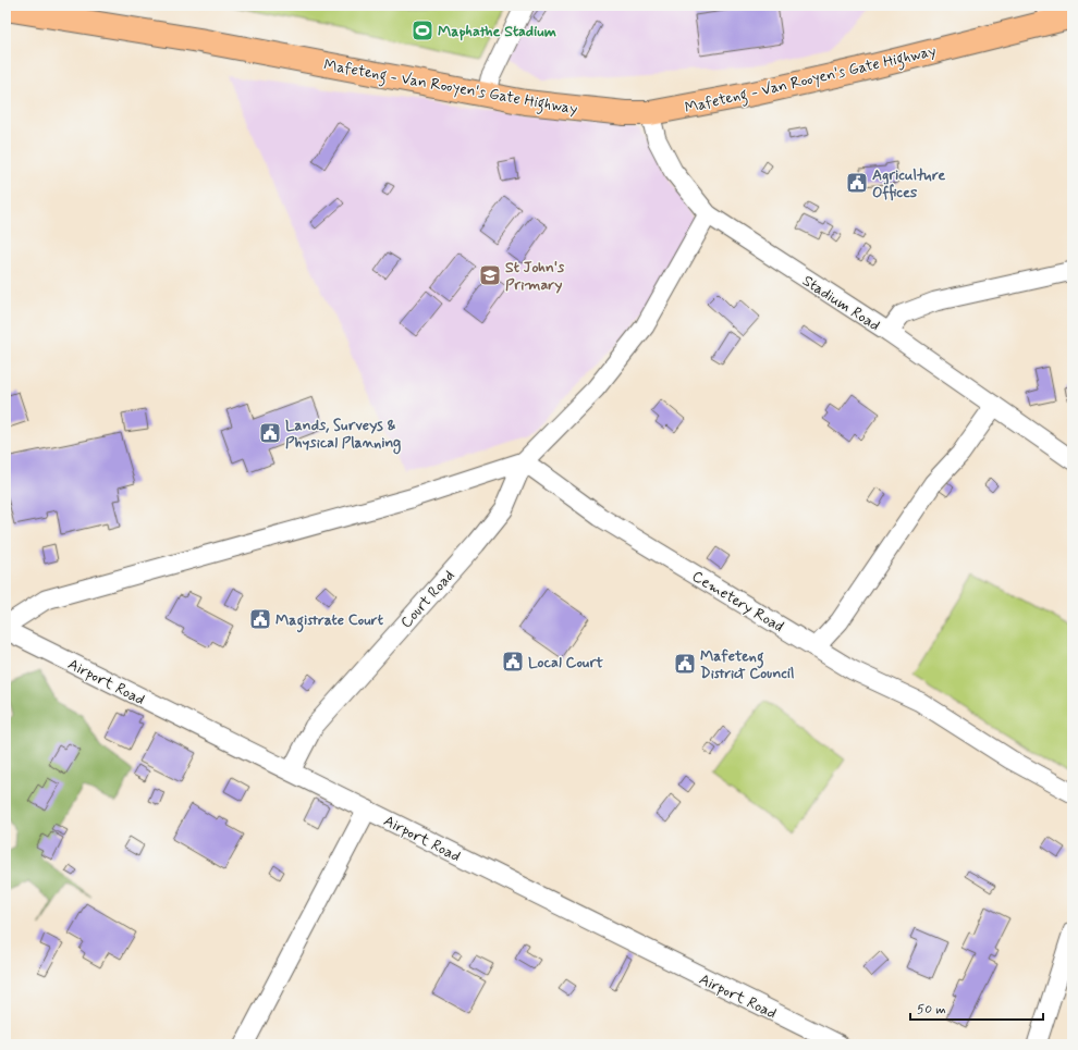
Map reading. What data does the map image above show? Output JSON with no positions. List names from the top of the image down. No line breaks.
{"streets":{"main road":["Mafeteng - Van Rooyen's Gate Highway"],"street":["Stadium Road","Court Road","Cemetery Road","Airport Road"]},"crossings":[["Mafeteng - Van Rooyen's Gate Highway","Stadium Road"],["Court Road","Cemetery Road"],["Court Road","Airport Road"]],"places":{"sports":["Maphathe Stadium"],"public building":["Agriculture Offices","Lands, Surveys & Physical Planning","Magistrate Court","Local Court","Mafeteng District Council"],"school or university":["St John's Primary"]},"scale_bar":"50 m"}
